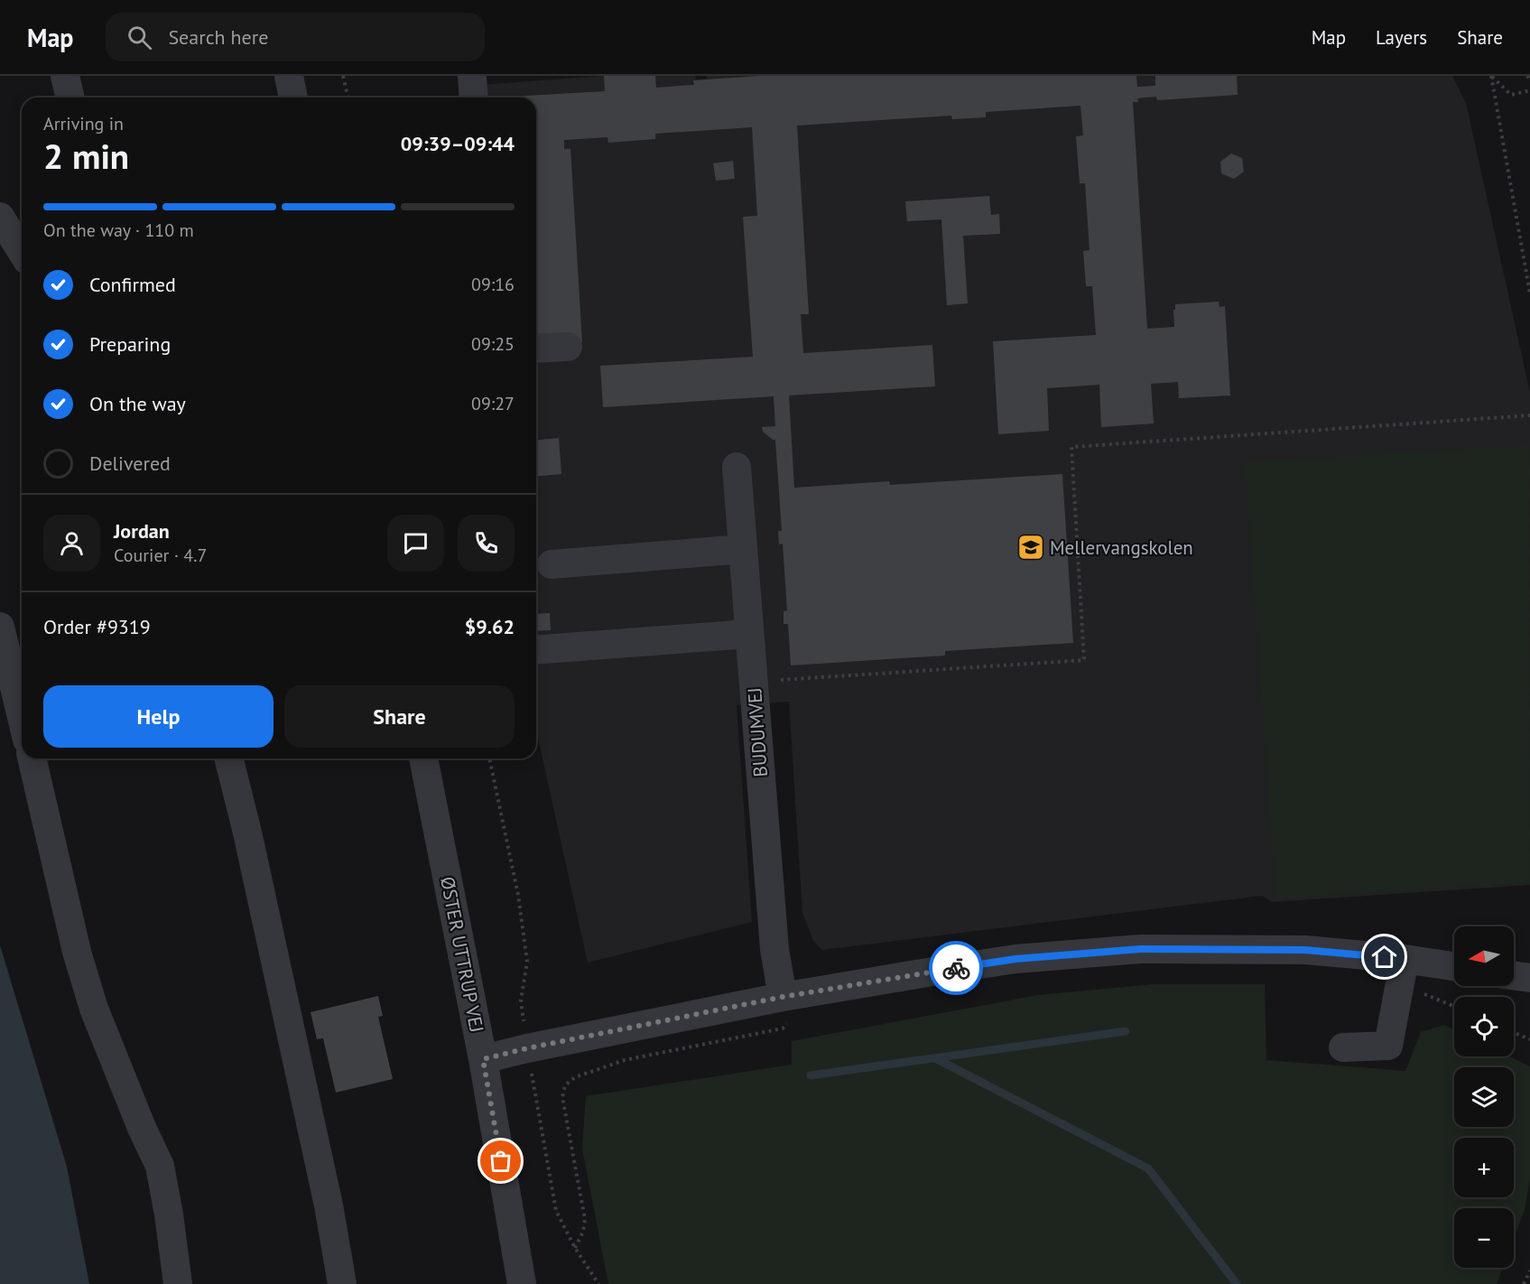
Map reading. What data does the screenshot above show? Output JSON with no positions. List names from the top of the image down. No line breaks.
{"streets":{"street":["BUDUMVEJ","ØSTER UTTRUP VEJ"]},"places":{"school or university":["Mellervangskolen"]},"north":"left","page":{"header":"Map","search":"Search here","nav":["Map","Layers","Share"],"heading":["2 min","Arriving in","09:39–09:44"],"panel":["Jordan","Courier · 4.7","Order #9319","$9.62"],"bar":"On the way · 110 m","list":[["Confirmed","09:16"],["Preparing","09:25"],["On the way","09:27"],"Delivered"],"buttons":["Help","Share"],"map_buttons":["+","−"]}}
